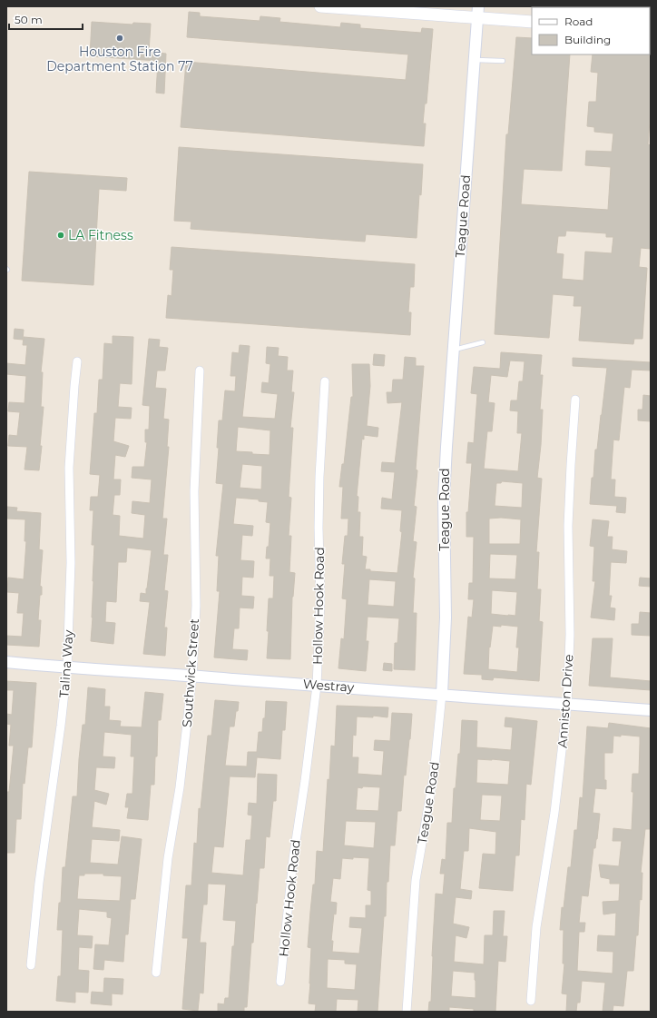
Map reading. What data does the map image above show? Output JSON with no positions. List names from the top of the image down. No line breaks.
{"streets":{"street":["Teague Road","Hollow Hook Road","Talina Way","Southwick Street","Westray","Anniston Drive"]},"crossings":[["Teague Road","Westray"],["Hollow Hook Road","Westray"],["Talina Way","Westray"],["Southwick Street","Westray"],["Westray","Anniston Drive"]],"places":["Houston Fire Department Station 77","LA Fitness"],"legend":["Road","Building"],"scale_bar":"50 m"}
